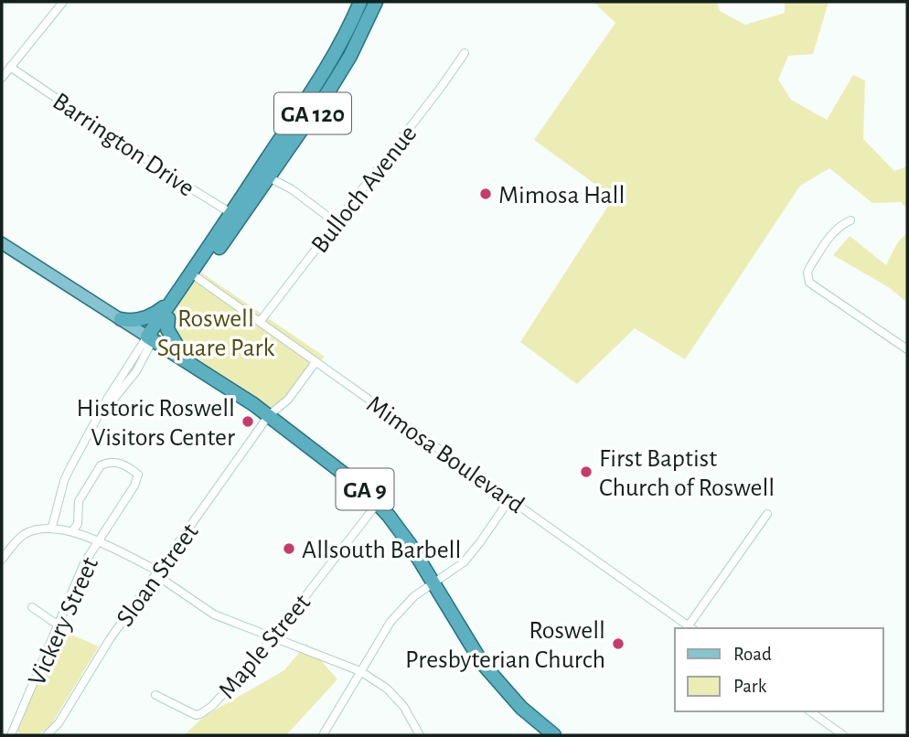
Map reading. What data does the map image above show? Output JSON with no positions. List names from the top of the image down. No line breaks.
{"streets":{"highway":["GA 120","GA 9"],"street":["Barrington Drive","Bulloch Avenue","Mimosa Boulevard","Sloan Street","Vickery Street","Maple Street"]},"crossings":[["GA 120","Barrington Drive"],["GA 120","Mimosa Boulevard"],["GA 120","GA 9"],["Bulloch Avenue","Mimosa Boulevard"],["Mimosa Boulevard","Sloan Street"],["GA 9","Sloan Street"],["GA 9","Maple Street"]],"parks":["Roswell Square Park"],"places":["Mimosa Hall","Historic Roswell Visitors Center","First Baptist Church of Roswell","Allsouth Barbell","Roswell Presbyterian Church"],"legend":["Road","Park"]}
